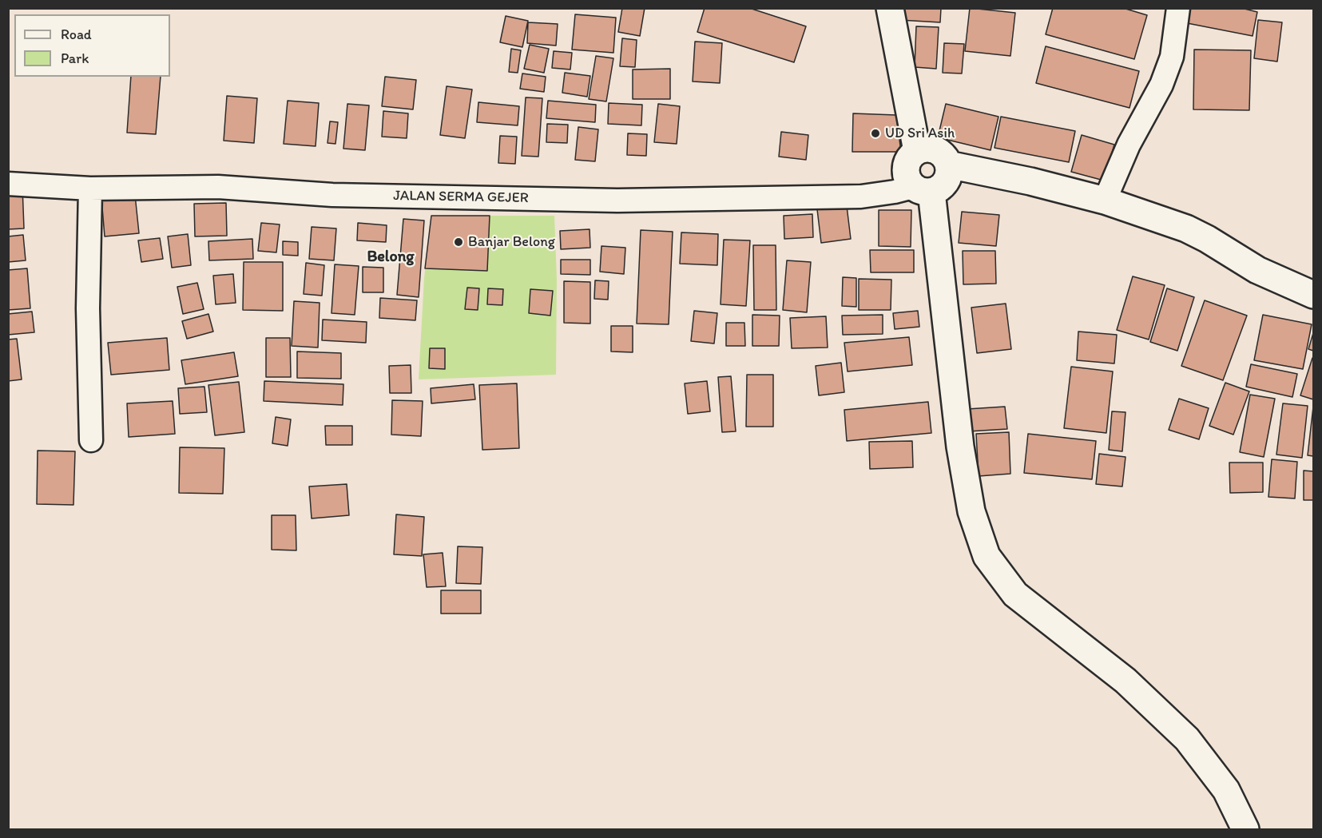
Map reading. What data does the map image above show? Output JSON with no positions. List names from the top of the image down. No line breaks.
{"streets":{"street":["JALAN SERMA GEJER"]},"districts":["Belong"],"places":["UD Sri Asih","Banjar Belong"],"legend":["Road","Park"]}
